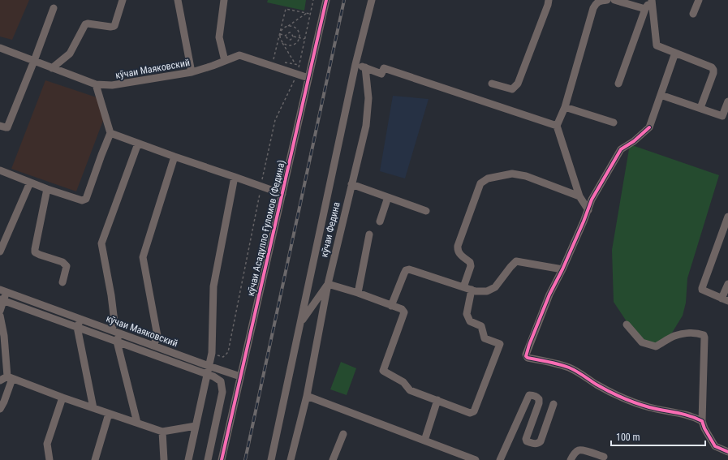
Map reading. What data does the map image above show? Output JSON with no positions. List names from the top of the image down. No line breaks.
{"streets":{"street":["кӯчаи Маяковский","кӯчаи Асадулло Ғуломов (Федина)","кӯчаи Федина"]},"crossings":[["кӯчаи Маяковский","кӯчаи Асадулло Ғуломов (Федина)"]],"scale_bar":"100 m"}
